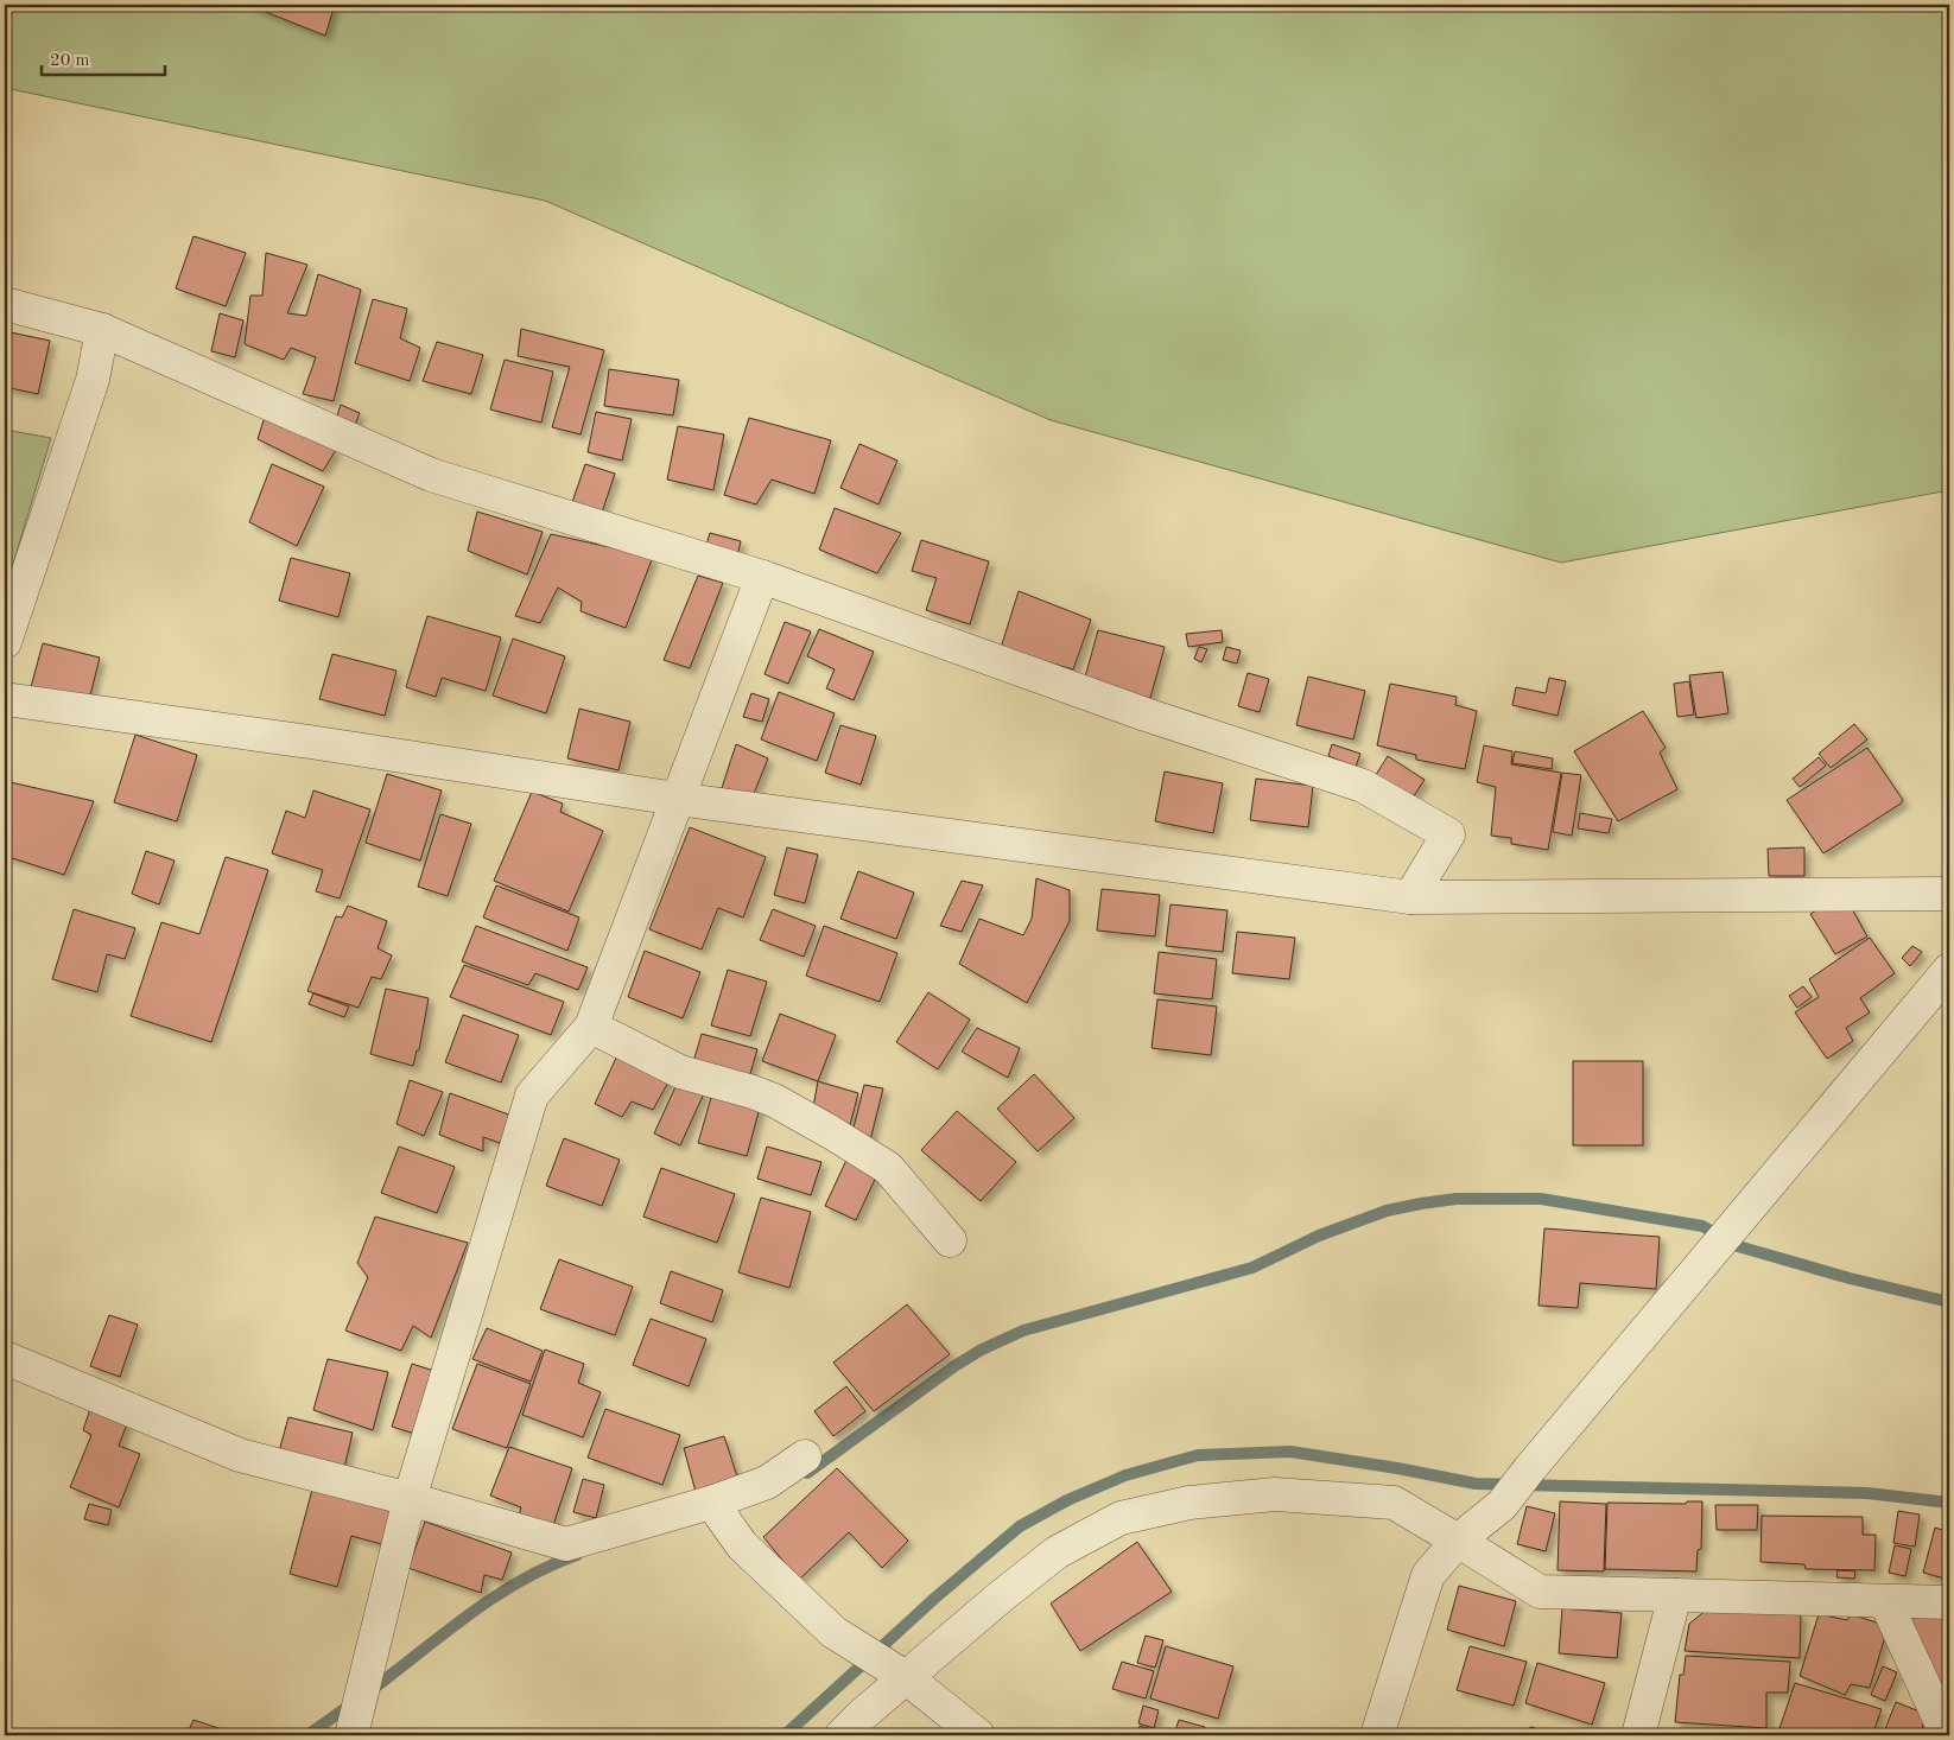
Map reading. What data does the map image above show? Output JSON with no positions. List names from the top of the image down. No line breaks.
{"scale_bar":"20 m"}
